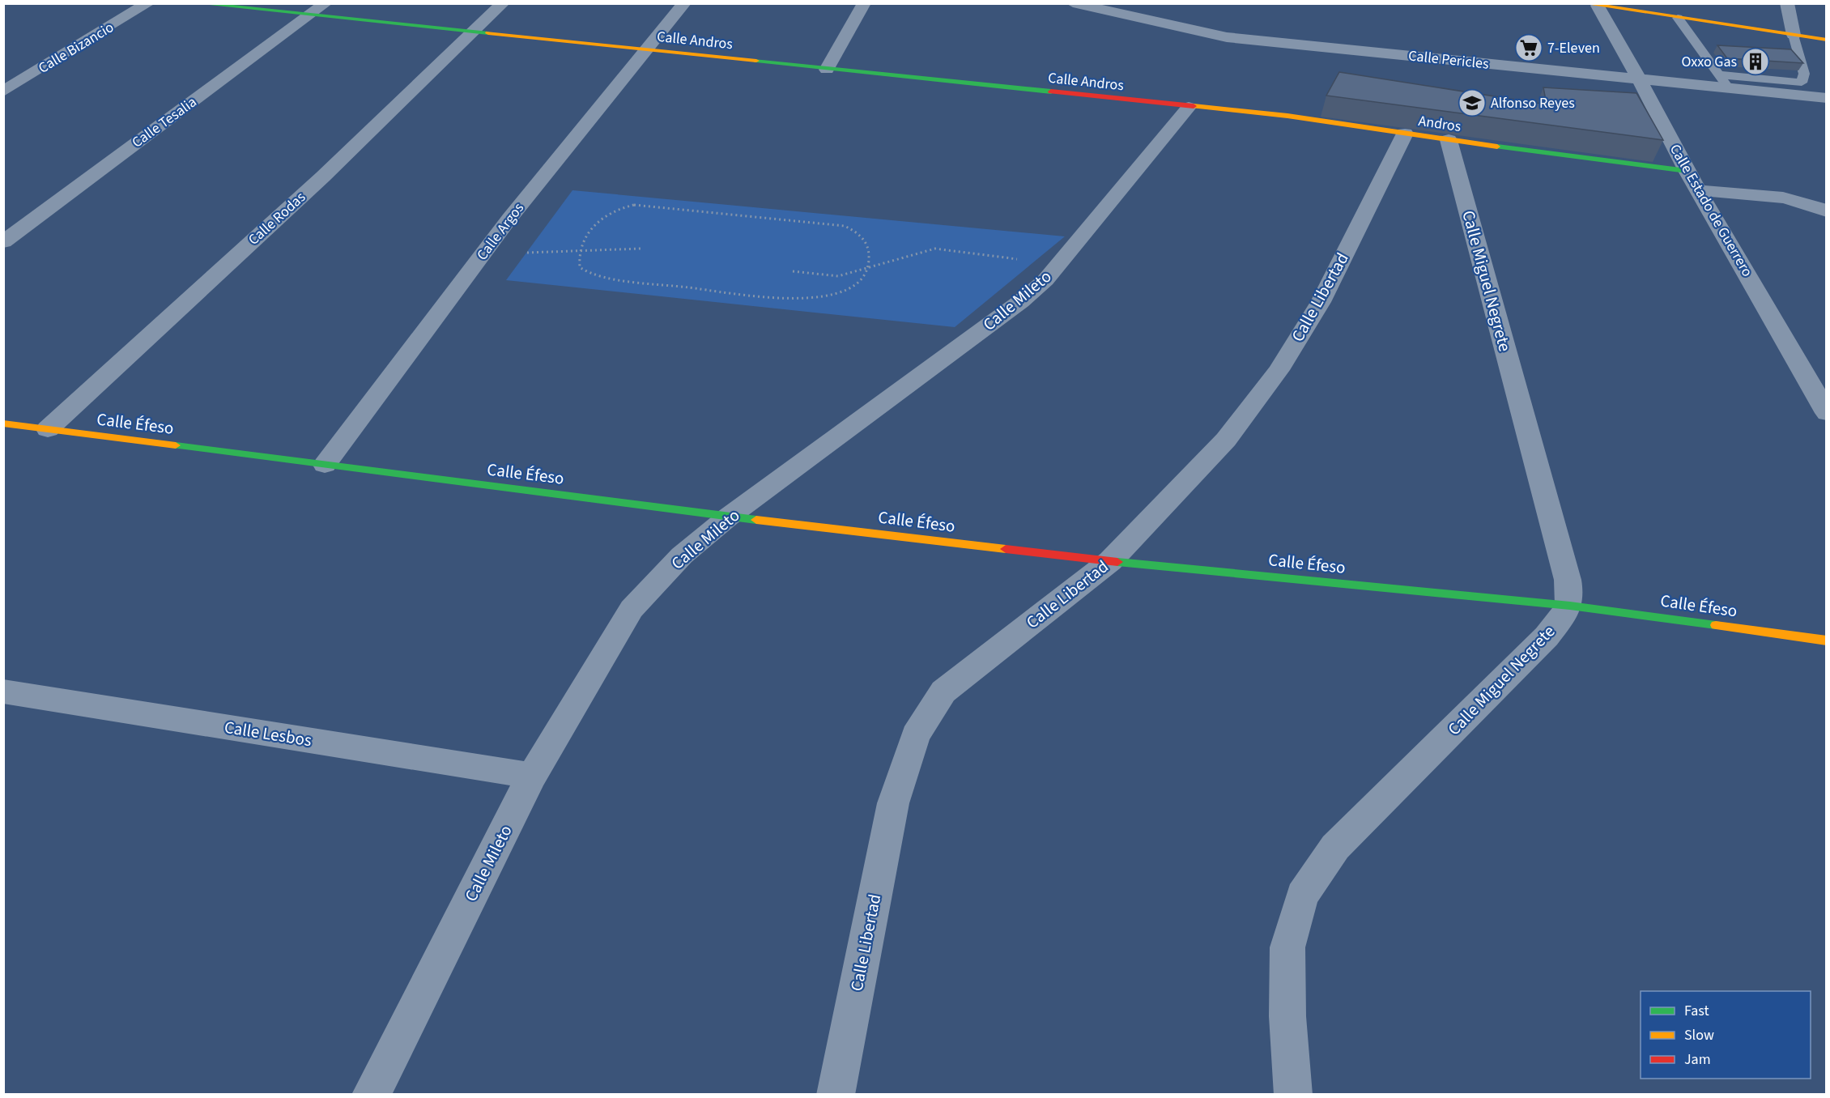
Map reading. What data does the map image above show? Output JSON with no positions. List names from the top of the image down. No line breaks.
{"streets":{"street":["Calle Andros","Calle Bizancio","Calle Pericles","Calle Tesalia","Andros","Calle Estado de Guerrero","Calle Rodas","Calle Argos","Calle Miguel Negrete","Calle Libertad","Calle Mileto","Calle Éfeso","Calle Lesbos"]},"crossings":[["Calle Andros","Calle Tesalia"],["Calle Andros","Andros"],["Calle Andros","Calle Rodas"],["Calle Andros","Calle Argos"],["Calle Andros","Calle Mileto"],["Calle Pericles","Calle Estado de Guerrero"],["Andros","Calle Estado de Guerrero"],["Andros","Calle Miguel Negrete"],["Andros","Calle Libertad"],["Andros","Calle Mileto"],["Calle Rodas","Calle Éfeso"],["Calle Argos","Calle Éfeso"],["Calle Miguel Negrete","Calle Éfeso"],["Calle Libertad","Calle Éfeso"],["Calle Mileto","Calle Éfeso"],["Calle Mileto","Calle Lesbos"]],"places":{"supermarket":["7-Eleven"],"building":["Oxxo Gas"],"school or university":["Alfonso Reyes"]},"legend":["Fast","Slow","Jam"]}
